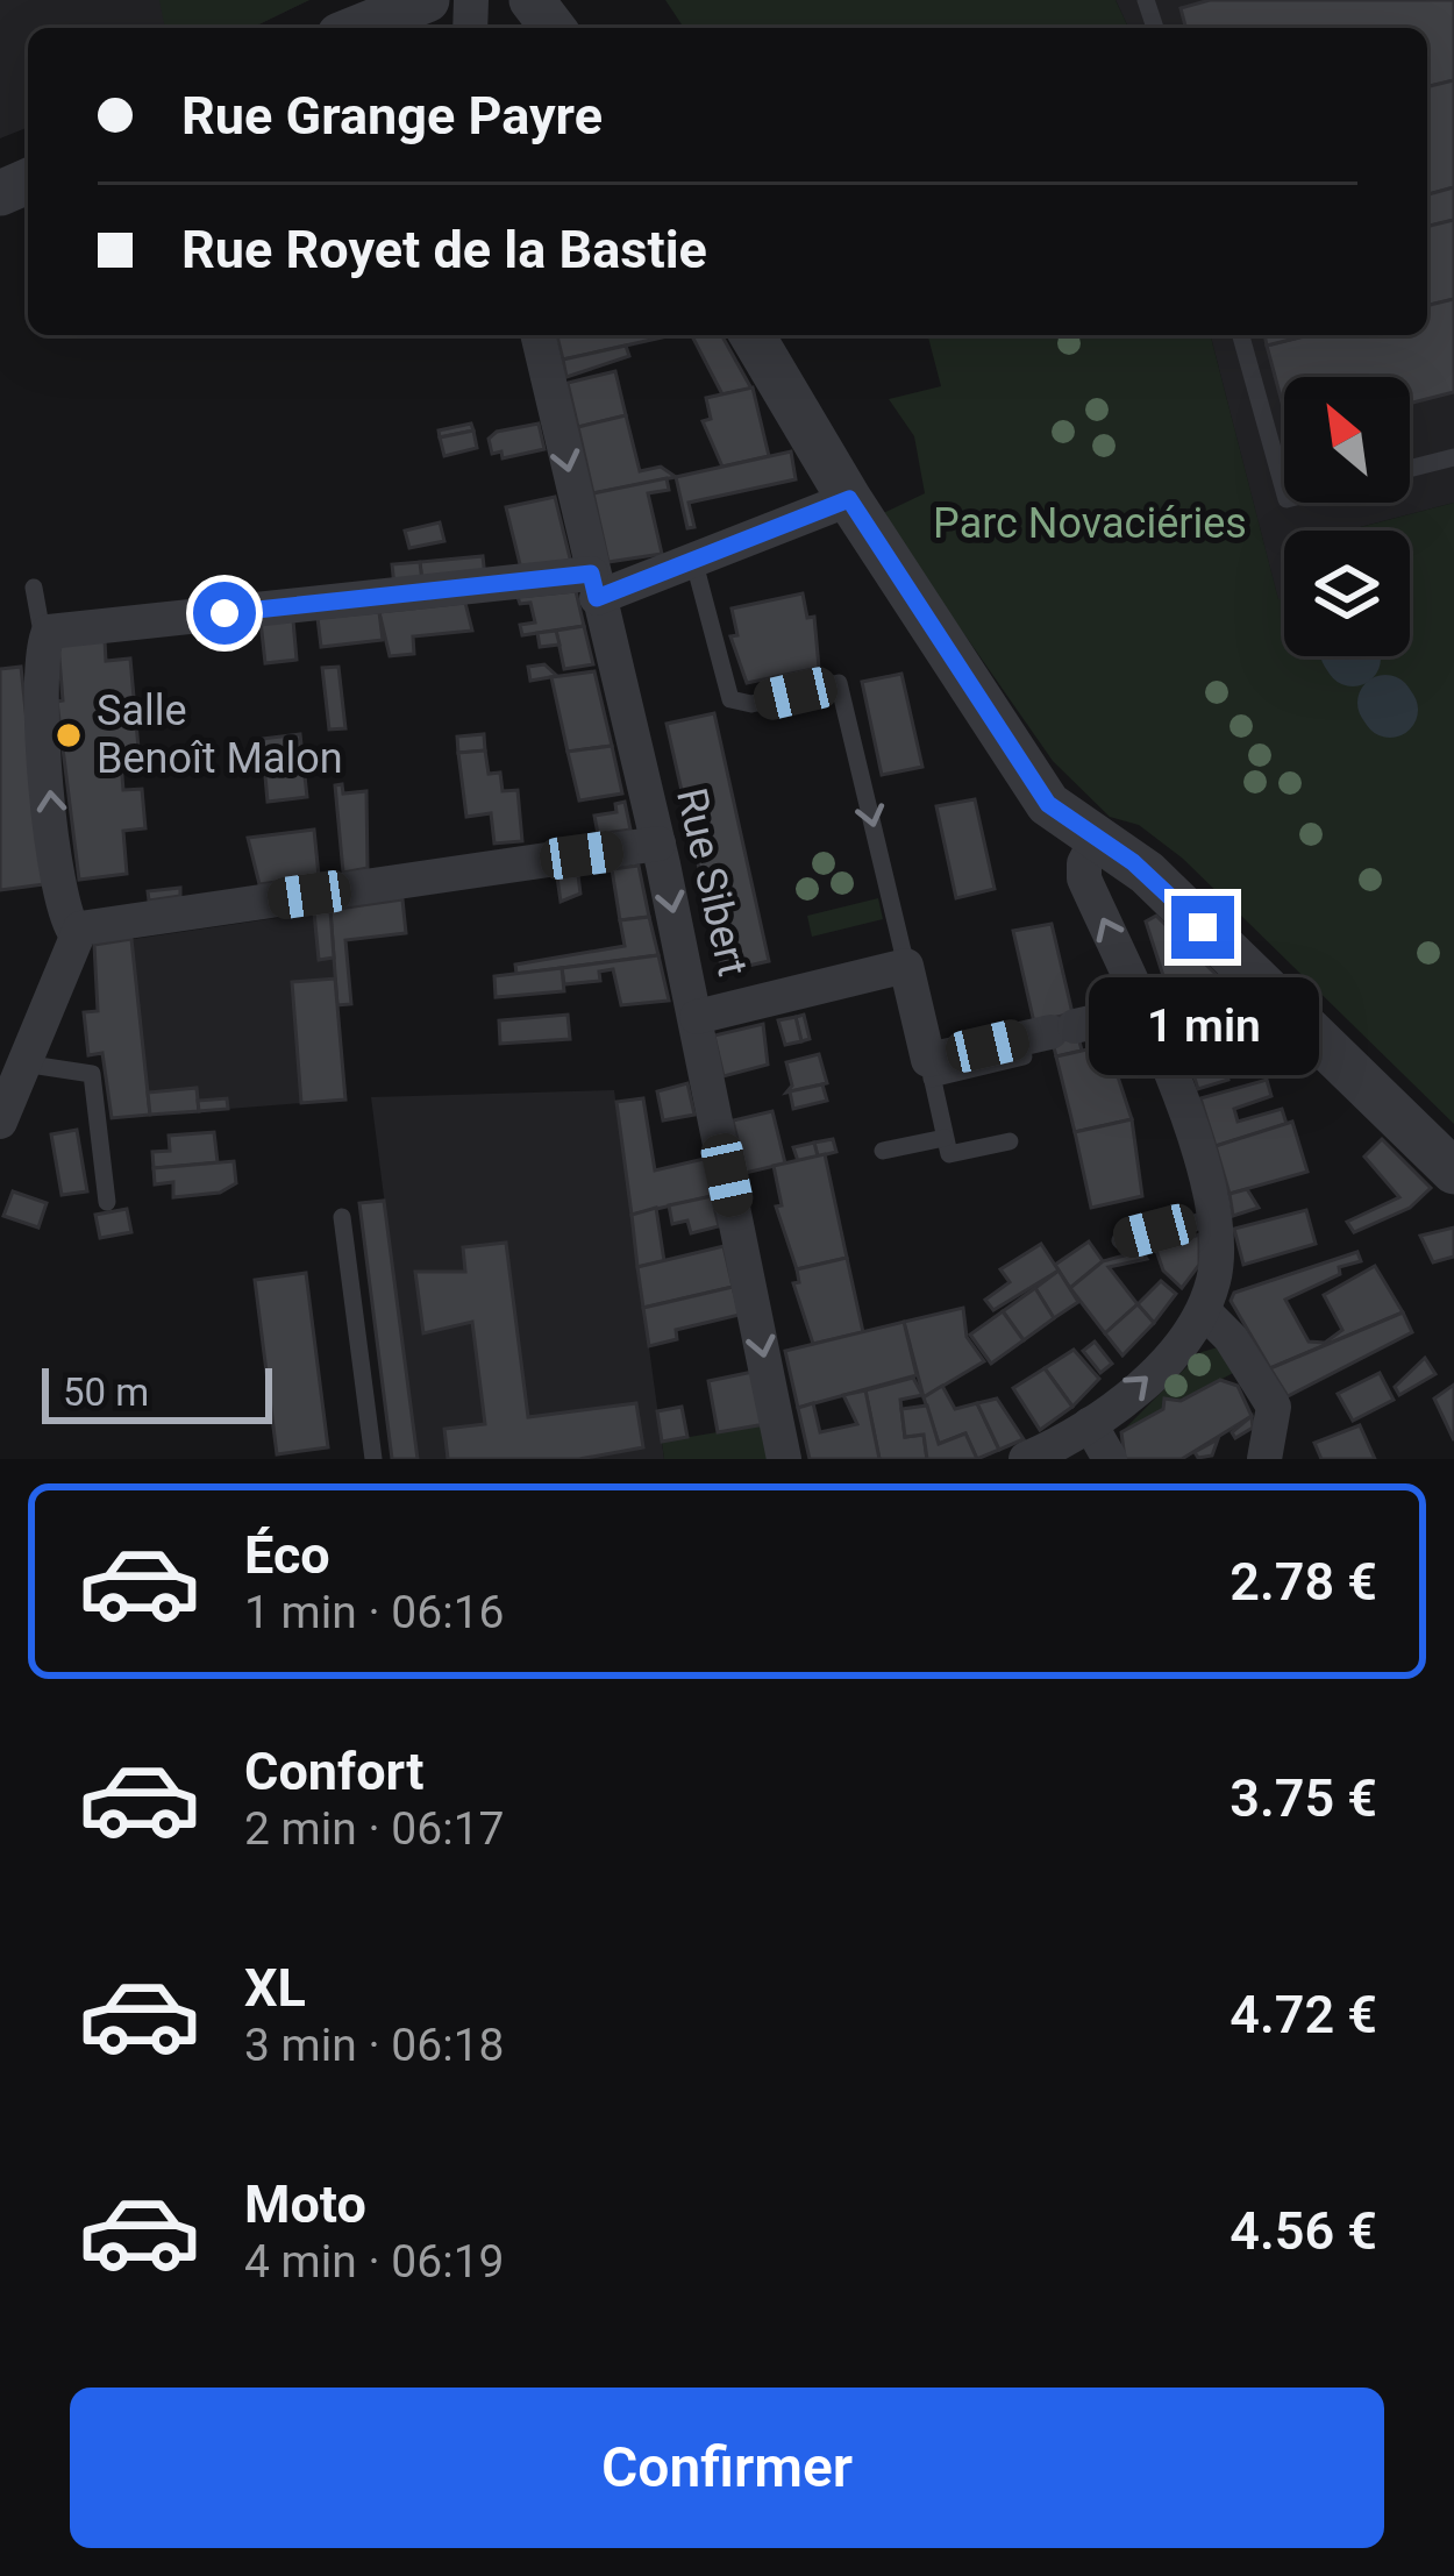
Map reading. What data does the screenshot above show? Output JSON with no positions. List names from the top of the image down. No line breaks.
{"streets":{"street":["Rue Sibert"]},"parks":["Parc Novaciéries"],"places":["Salle Benoît Malon"],"scale_bar":"50 m","north":"top left","page":{"banner":["Rue Grange Payre","Rue Royet de la Bastie"],"bubble":"1 min","scale":"50 m","list":[{"name":"Éco","note":"1 min · 06:16","value":"2.78 €"},{"name":"Confort","note":"2 min · 06:17","value":"3.75 €"},{"name":"XL","note":"3 min · 06:18","value":"4.72 €"},{"name":"Moto","note":"4 min · 06:19","value":"4.56 €"}],"buttons":"Confirmer"}}
